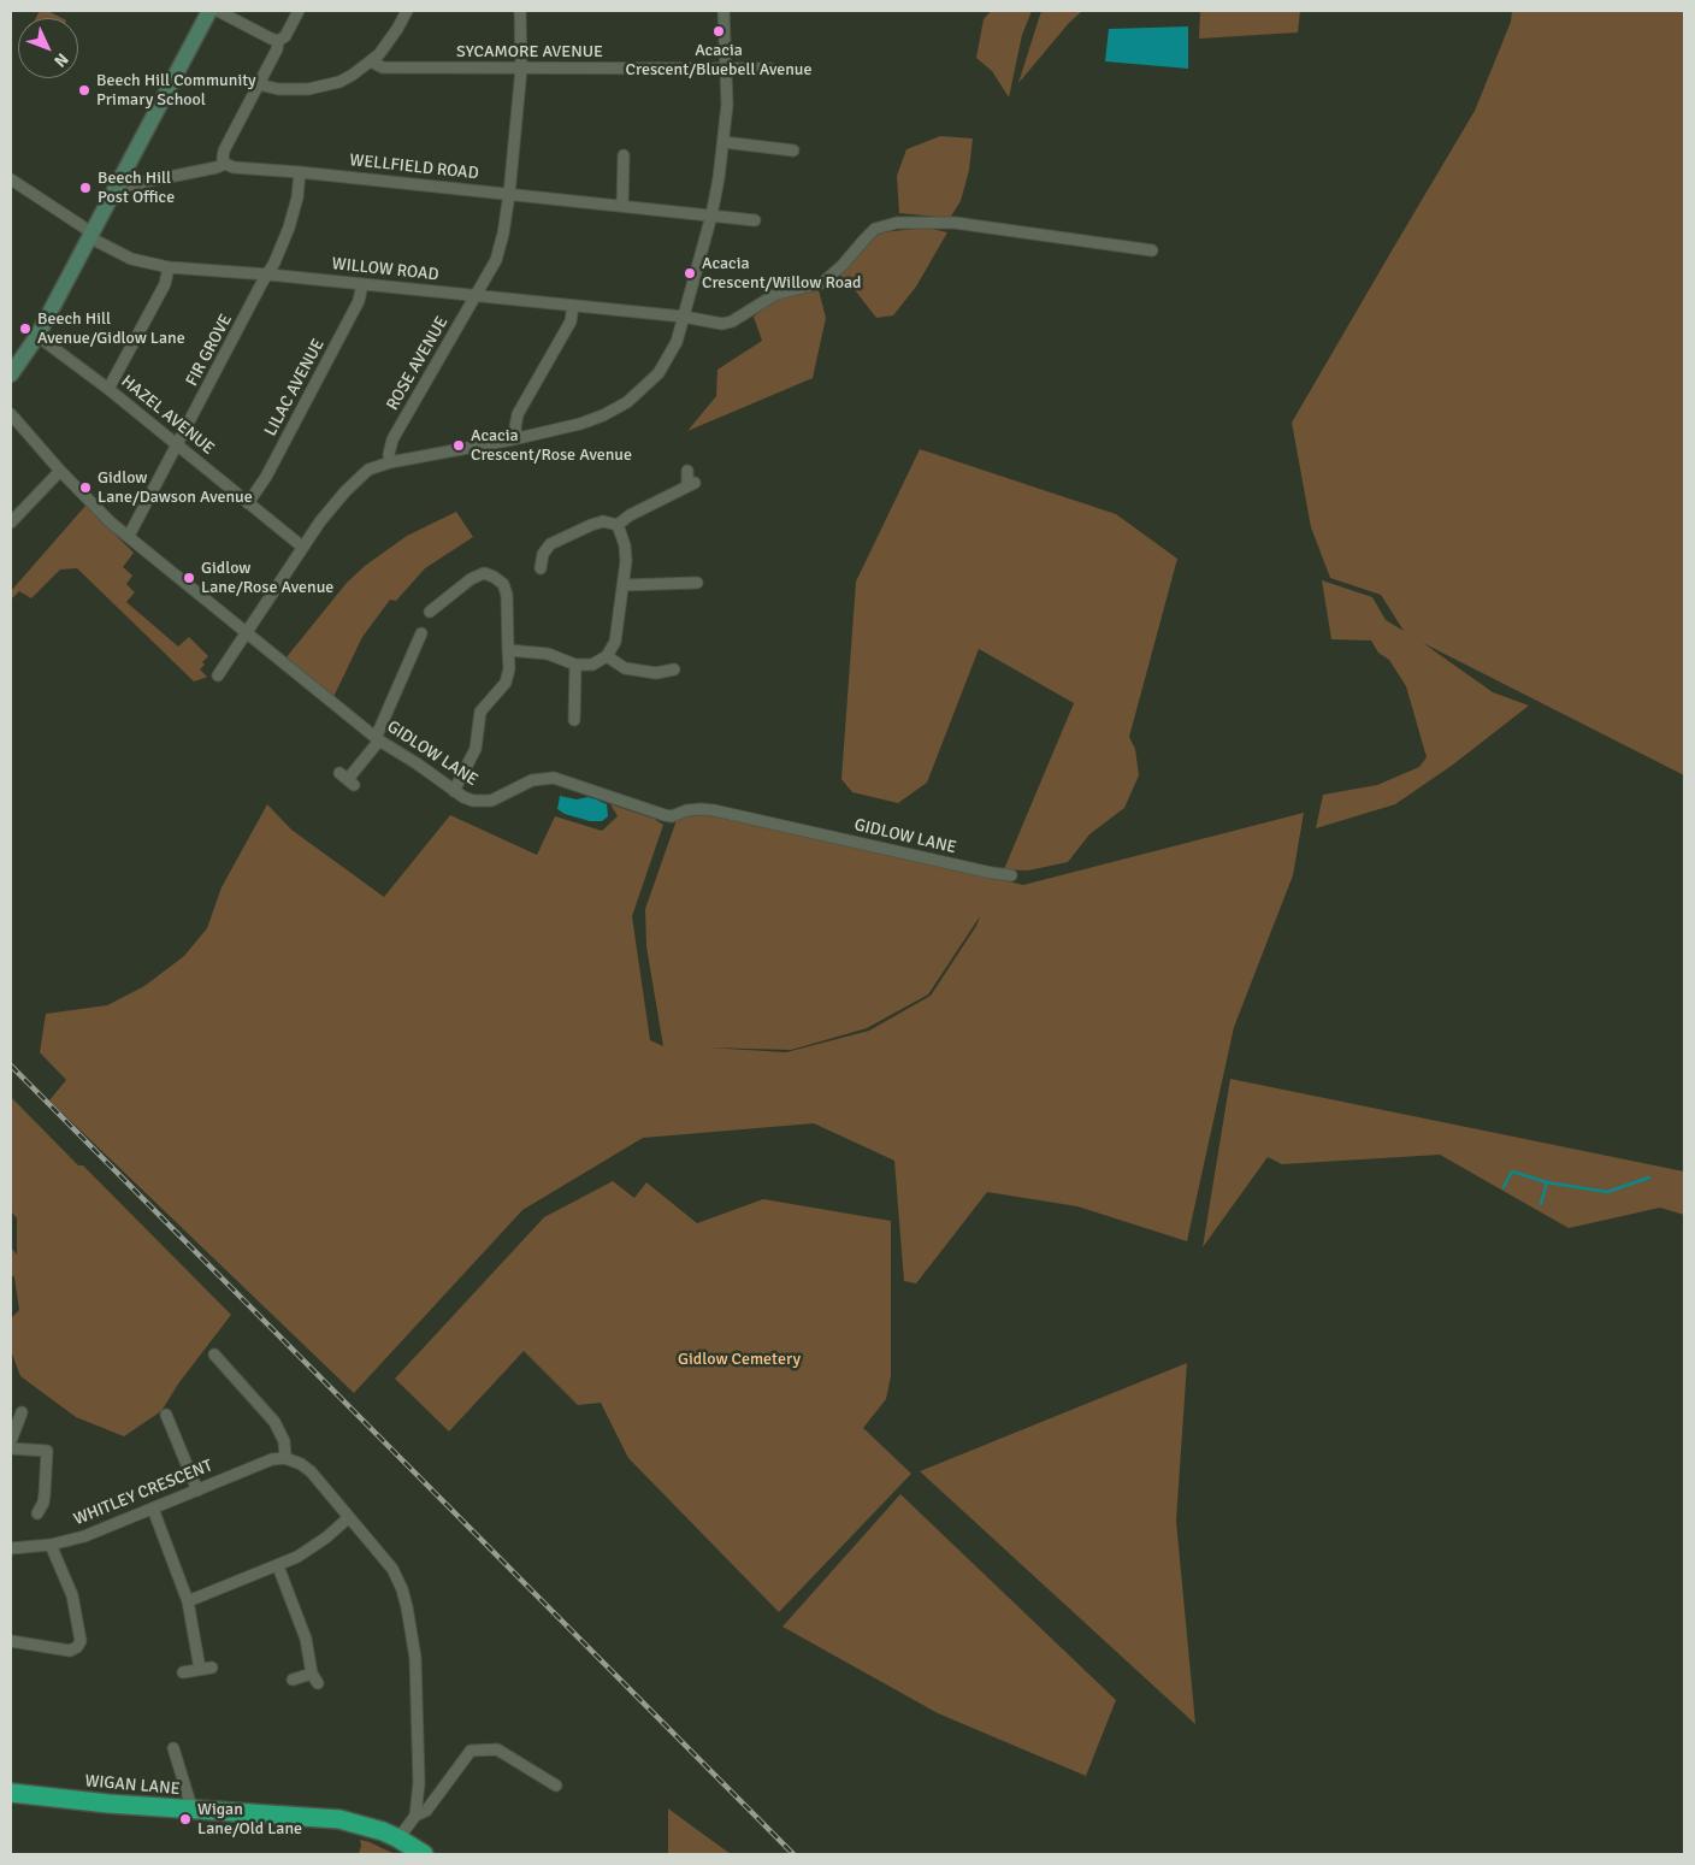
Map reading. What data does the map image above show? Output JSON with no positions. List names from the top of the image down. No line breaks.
{"streets":{"highway":["WIGAN LANE"],"street":["SYCAMORE AVENUE","WELLFIELD ROAD","WILLOW ROAD","FIR GROVE","ROSE AVENUE","LILAC AVENUE","HAZEL AVENUE","GIDLOW LANE","WHITLEY CRESCENT"]},"crossings":[["SYCAMORE AVENUE","ROSE AVENUE"],["WELLFIELD ROAD","FIR GROVE"],["WELLFIELD ROAD","ROSE AVENUE"],["WILLOW ROAD","FIR GROVE"],["WILLOW ROAD","ROSE AVENUE"],["WILLOW ROAD","LILAC AVENUE"],["FIR GROVE","HAZEL AVENUE"],["FIR GROVE","GIDLOW LANE"],["LILAC AVENUE","HAZEL AVENUE"]],"parks":["Gidlow Cemetery"],"places":["Acacia Crescent/Bluebell Avenue","Beech Hill Community Primary School","Beech Hill Post Office","Acacia Crescent/Willow Road","Beech Hill Avenue/Gidlow Lane","Acacia Crescent/Rose Avenue","Gidlow Lane/Dawson Avenue","Gidlow Lane/Rose Avenue","Wigan Lane/Old Lane"],"north":"bottom right"}
